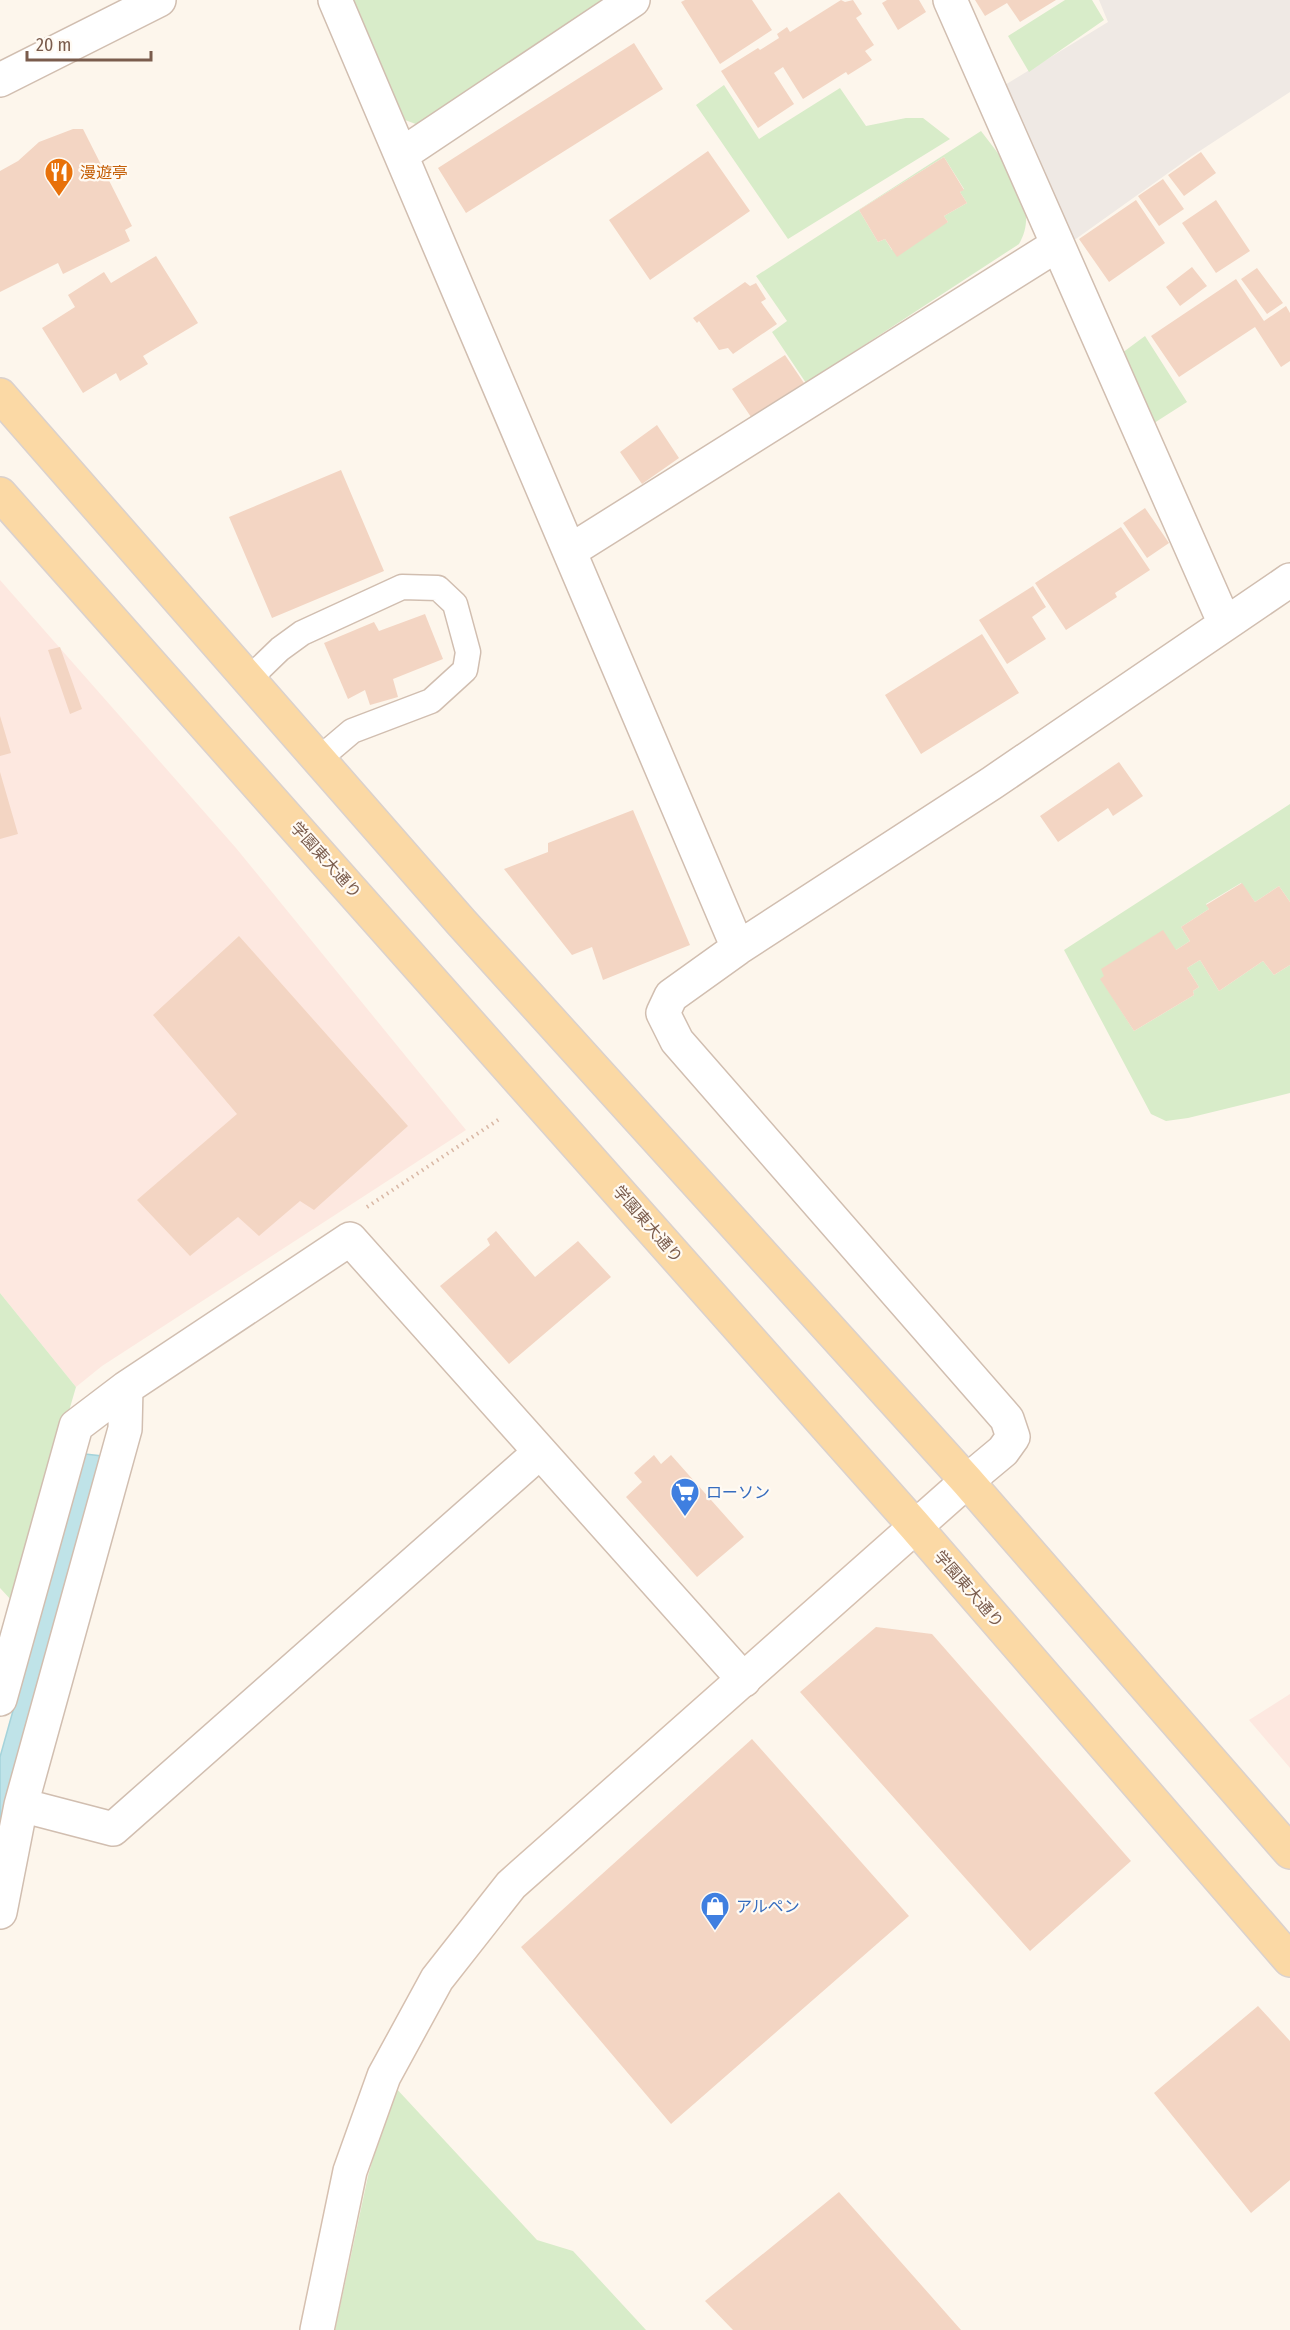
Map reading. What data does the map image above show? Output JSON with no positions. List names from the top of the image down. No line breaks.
{"streets":{"main road":["学園東大通り"]},"places":{"restaurant":["漫遊亭"],"supermarket":["ローソン"],"shop":["アルペン"]},"scale_bar":"20 m"}
